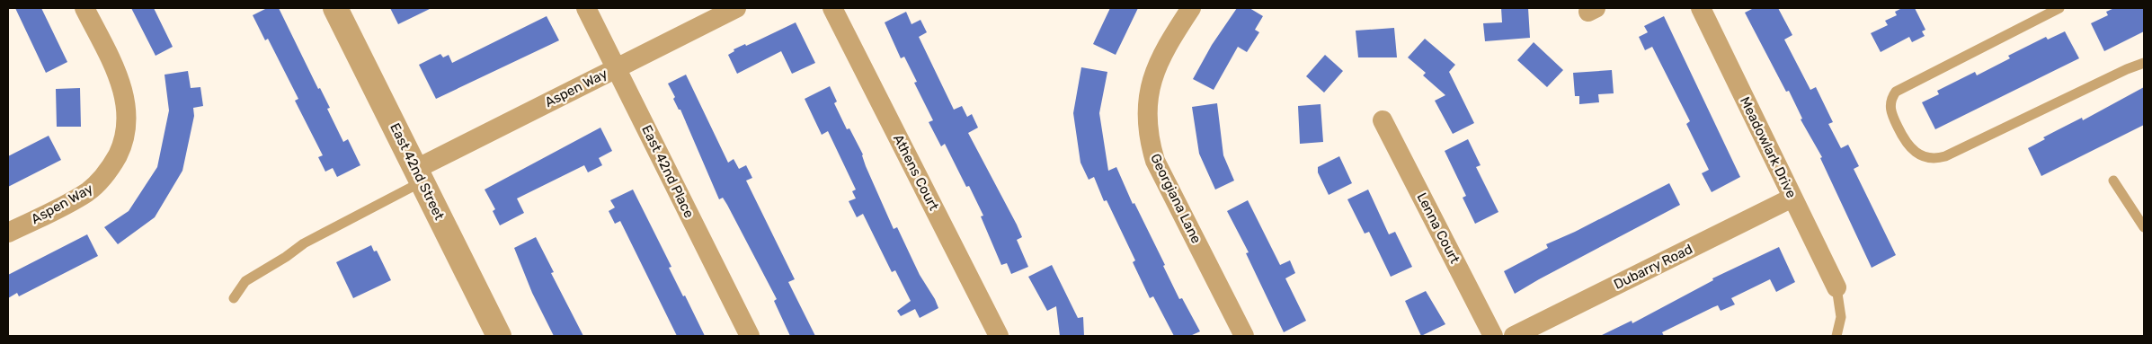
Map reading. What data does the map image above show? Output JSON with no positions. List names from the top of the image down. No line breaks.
{"streets":{"street":["Aspen Way","Meadowlark Drive","East 42nd Street","East 42nd Place","Athens Court","Georgiana Lane","Lenna Court","Dubarry Road"]},"crossings":[["Aspen Way","East 42nd Street"],["Aspen Way","East 42nd Place"],["Meadowlark Drive","Dubarry Road"]]}
